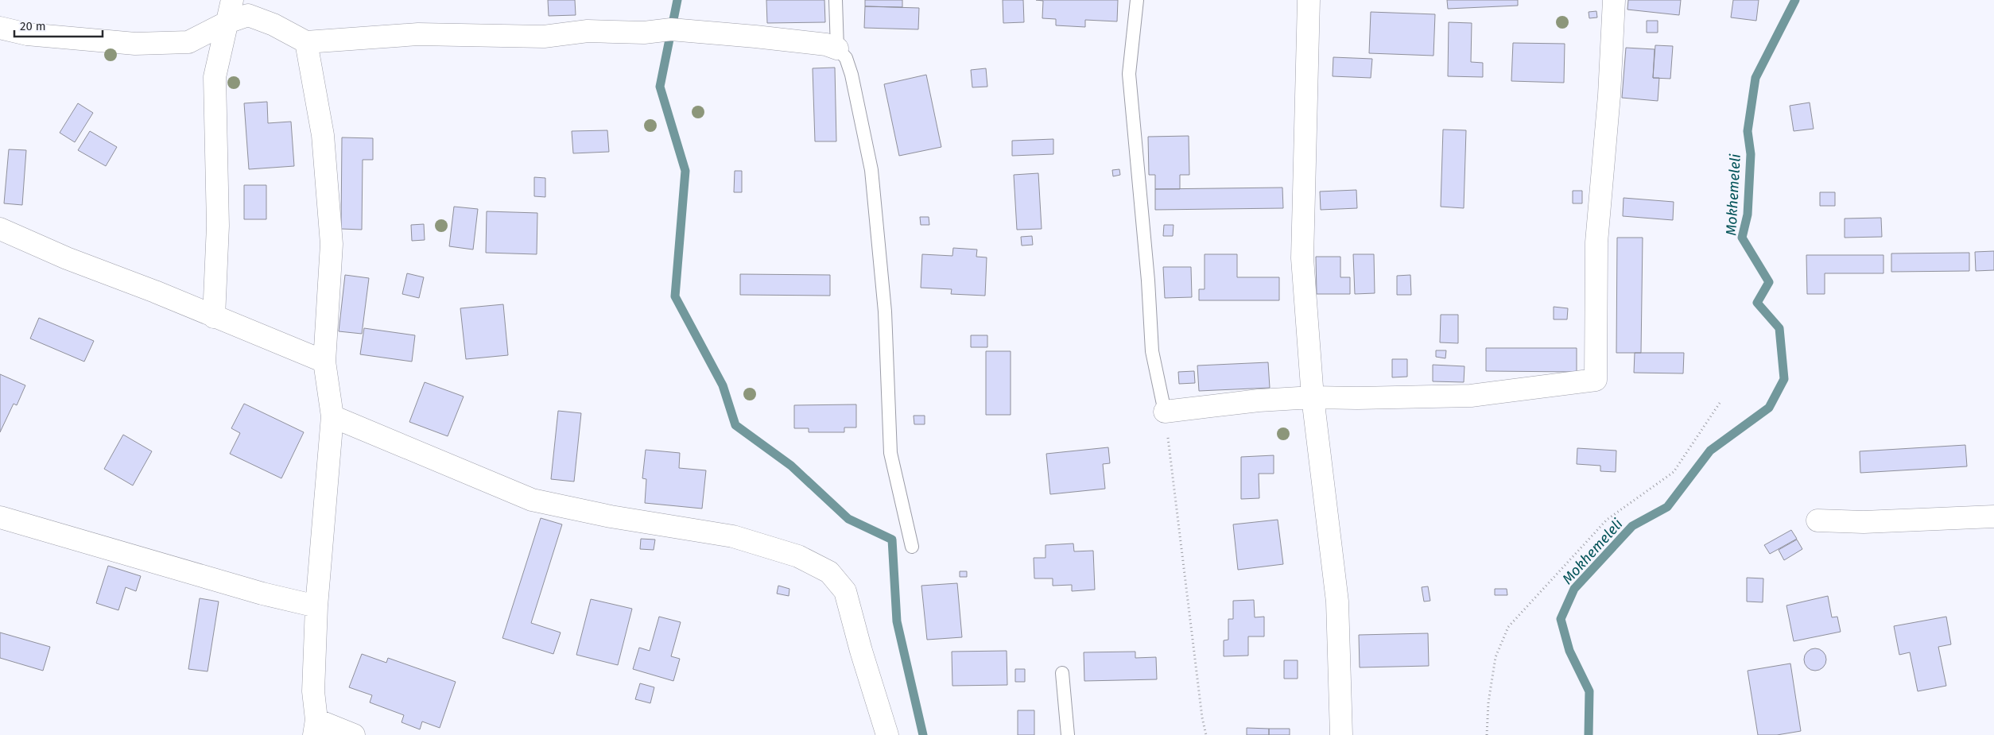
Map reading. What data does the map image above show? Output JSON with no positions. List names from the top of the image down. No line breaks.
{"water":["Mokhemeleli"],"scale_bar":"20 m"}
